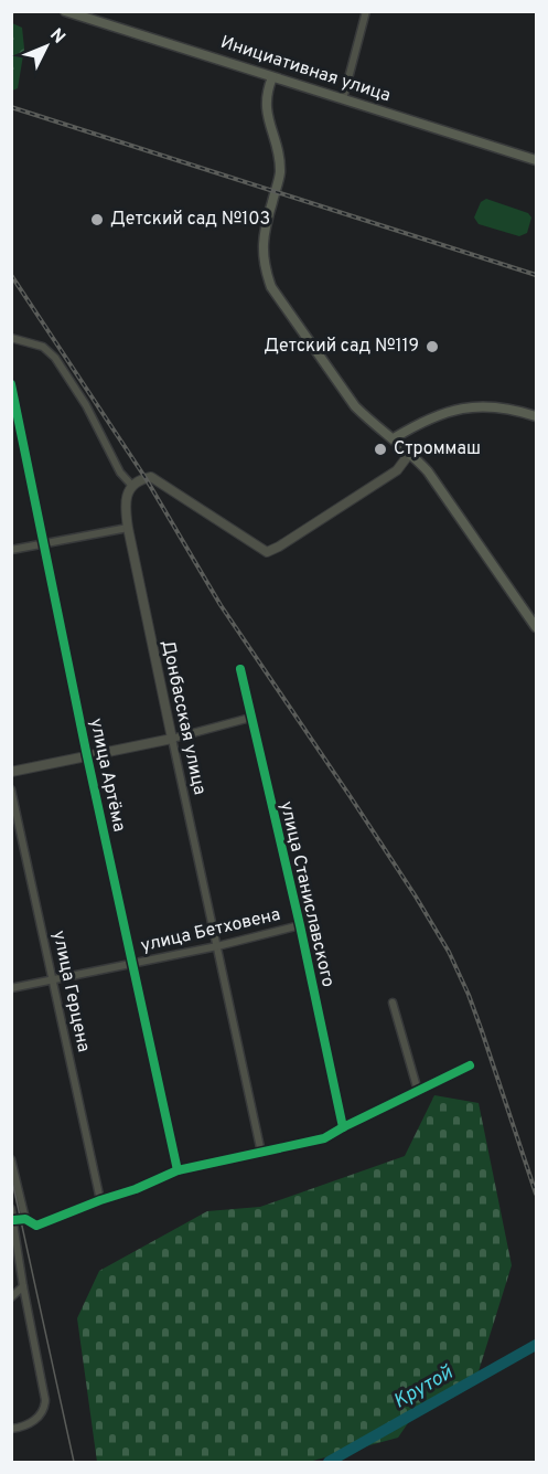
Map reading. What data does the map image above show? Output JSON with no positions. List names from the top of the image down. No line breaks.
{"streets":{"main road":["Инициативная улица"],"street":["Донбасская улица","улица Артёма","улица Станиславского","улица Бетховена","улица Герцена"]},"crossings":[["Донбасская улица","улица Бетховена"],["улица Артёма","улица Бетховена"],["улица Станиславского","улица Бетховена"],["улица Бетховена","улица Герцена"]],"water":["Крутой"],"places":["Детский сад №103","Детский сад №119","Строммаш"],"north":"top right"}
